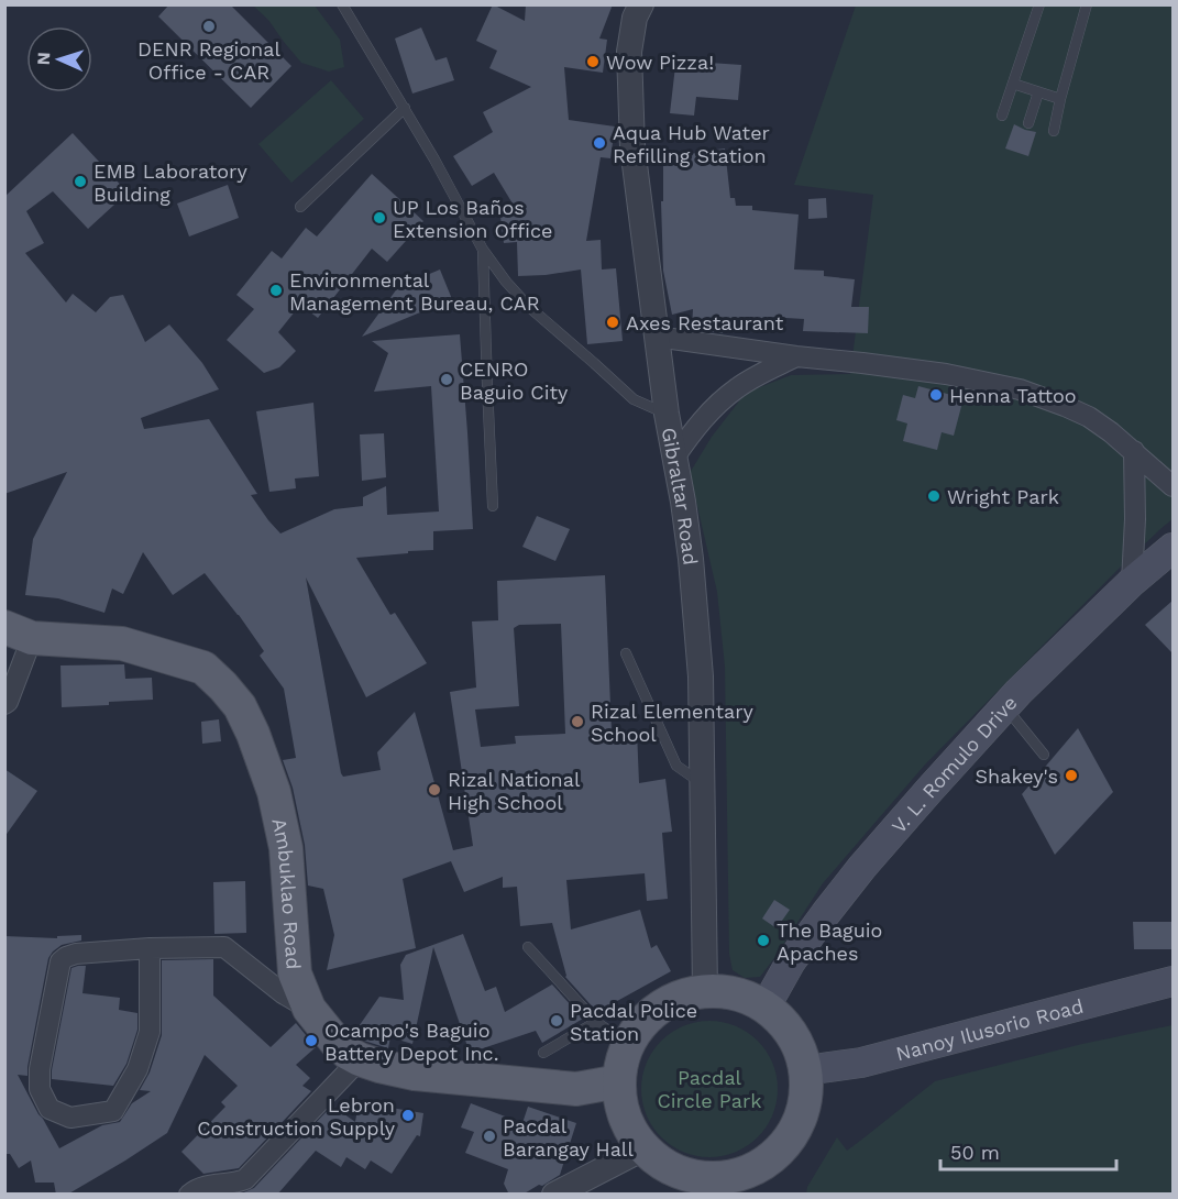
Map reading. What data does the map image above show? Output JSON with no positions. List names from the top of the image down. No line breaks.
{"streets":{"main road":["V. L. Romulo Drive","Ambuklao Road","Nanoy Ilusorio Road"],"street":["Gibraltar Road"]},"crossings":[["Gibraltar Road","V. L. Romulo Drive"],["Gibraltar Road","Ambuklao Road"],["Gibraltar Road","Nanoy Ilusorio Road"],["V. L. Romulo Drive","Ambuklao Road"],["V. L. Romulo Drive","Nanoy Ilusorio Road"],["Ambuklao Road","Nanoy Ilusorio Road"]],"parks":["Pacdal Circle Park"],"places":["DENR Regional Office - CAR","Wow Pizza!","Aqua Hub Water Refilling Station","EMB Laboratory Building","UP Los Baños Extension Office","Environmental Management Bureau, CAR","Axes Restaurant","CENRO Baguio City","Henna Tattoo","Wright Park","Rizal Elementary School","Shakey's","Rizal National High School","The Baguio Apaches","Pacdal Police Station","Ocampo's Baguio Battery Depot Inc.","Lebron Construction Supply","Pacdal Barangay Hall"],"scale_bar":"50 m","north":"left"}
